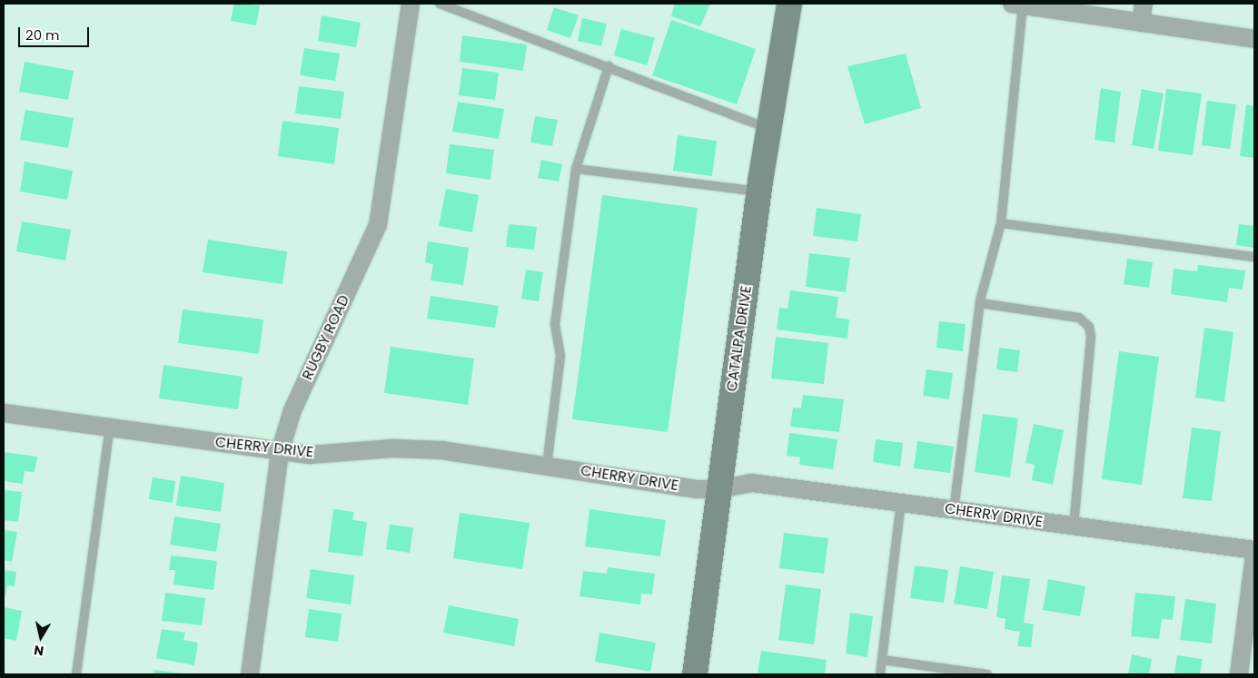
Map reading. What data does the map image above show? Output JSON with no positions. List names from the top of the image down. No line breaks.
{"streets":{"street":["RUGBY ROAD","CATALPA DRIVE","CHERRY DRIVE"]},"crossings":[["RUGBY ROAD","CHERRY DRIVE"],["CATALPA DRIVE","CHERRY DRIVE"]],"scale_bar":"20 m","north":"bottom"}
